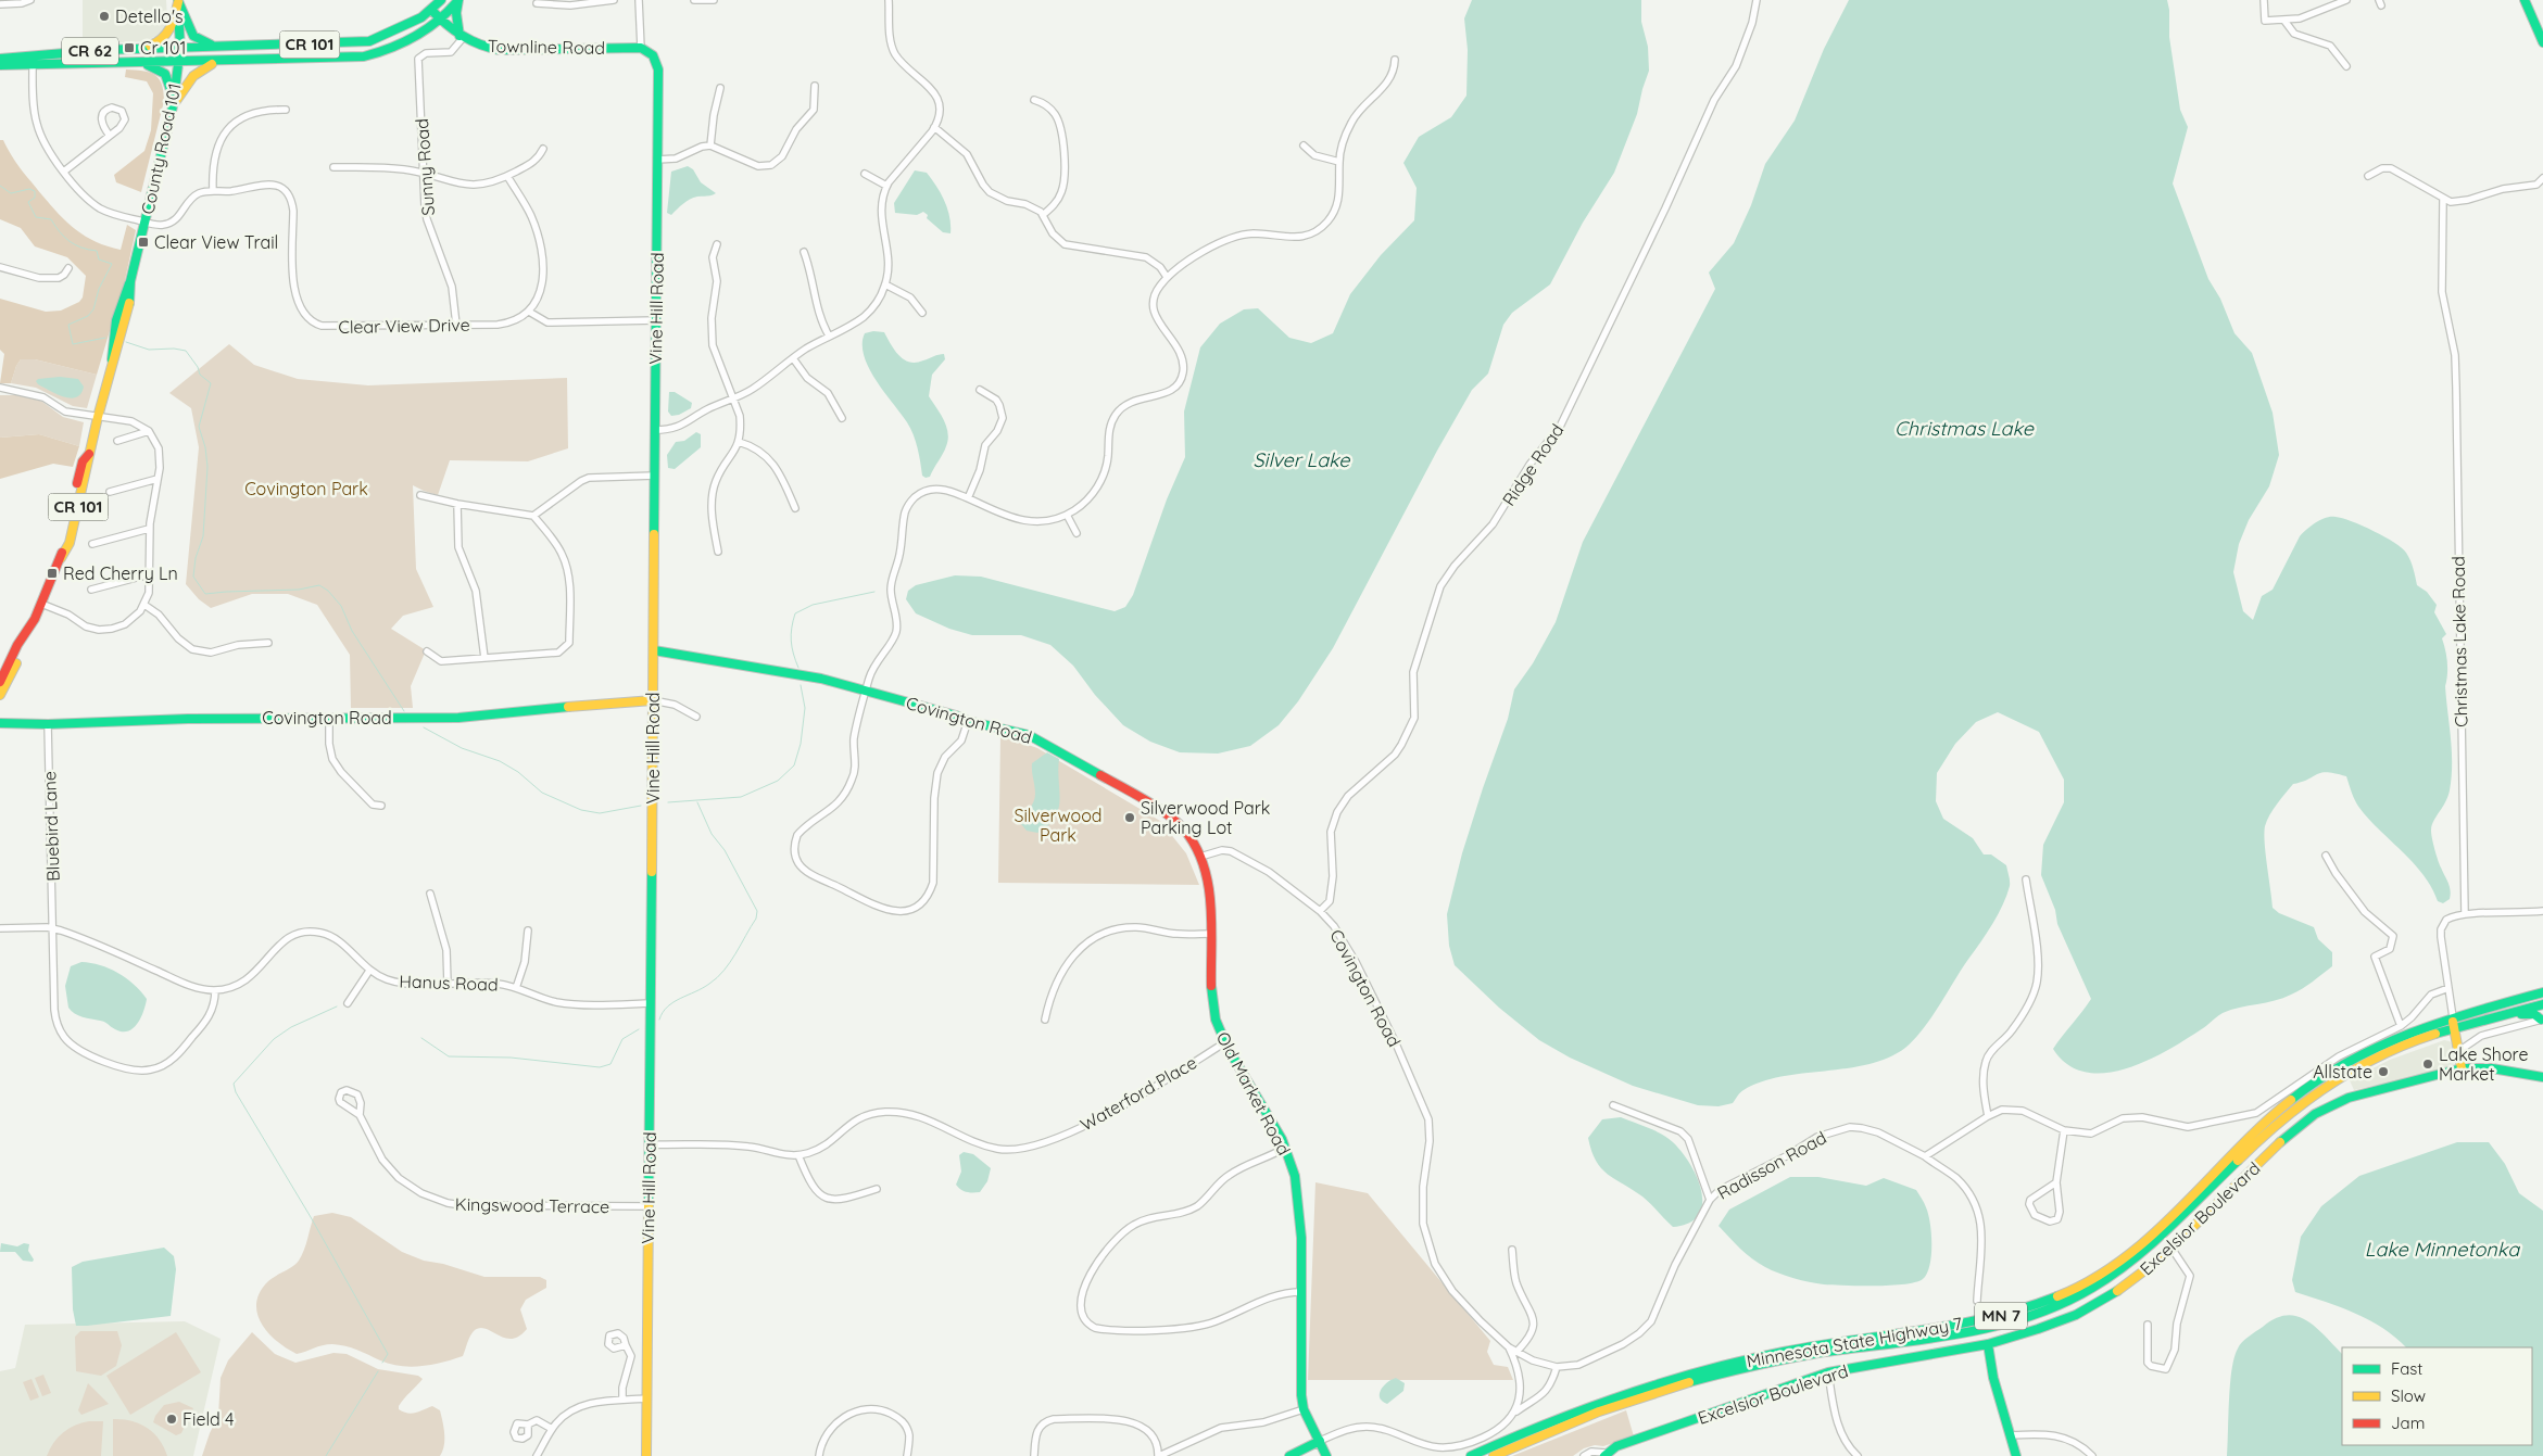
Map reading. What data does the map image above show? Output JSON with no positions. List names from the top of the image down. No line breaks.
{"streets":{"street":["CR 101","Townline Road","CR 62","County Road 101","Sunny Road","Vine Hill Road","Clear View Drive","Ridge Road","Christmas Lake Road","Covington Road","Bluebird Lane","Hanus Road","Waterford Place","Old Market Road","Radisson Road","Kingswood Terrace","Excelsior Boulevard","MN 7","Minnesota State Highway 7"]},"crossings":[["CR 101","Townline Road"],["CR 101","CR 62"],["CR 101","County Road 101"],["Townline Road","Sunny Road"],["Townline Road","Vine Hill Road"],["CR 62","County Road 101"],["County Road 101","Clear View Drive"],["Sunny Road","Clear View Drive"],["Vine Hill Road","Covington Road"],["Vine Hill Road","Hanus Road"],["Vine Hill Road","Waterford Place"],["Vine Hill Road","Kingswood Terrace"],["Ridge Road","Covington Road"],["Covington Road","Bluebird Lane"],["Covington Road","Old Market Road"],["Covington Road","Radisson Road"],["Bluebird Lane","Hanus Road"],["Waterford Place","Old Market Road"]],"water":["Christmas Lake","Silver Lake","Lake Minnetonka"],"parks":["Covington Park","Silverwood Park"],"places":{"other":["Detello's","Silverwood Park Parking Lot","Lake Shore Market","Allstate","Field 4"],"transit":["Cr 101","Clear View Trail","Red Cherry Ln"]},"legend":["Fast","Slow","Jam"]}
